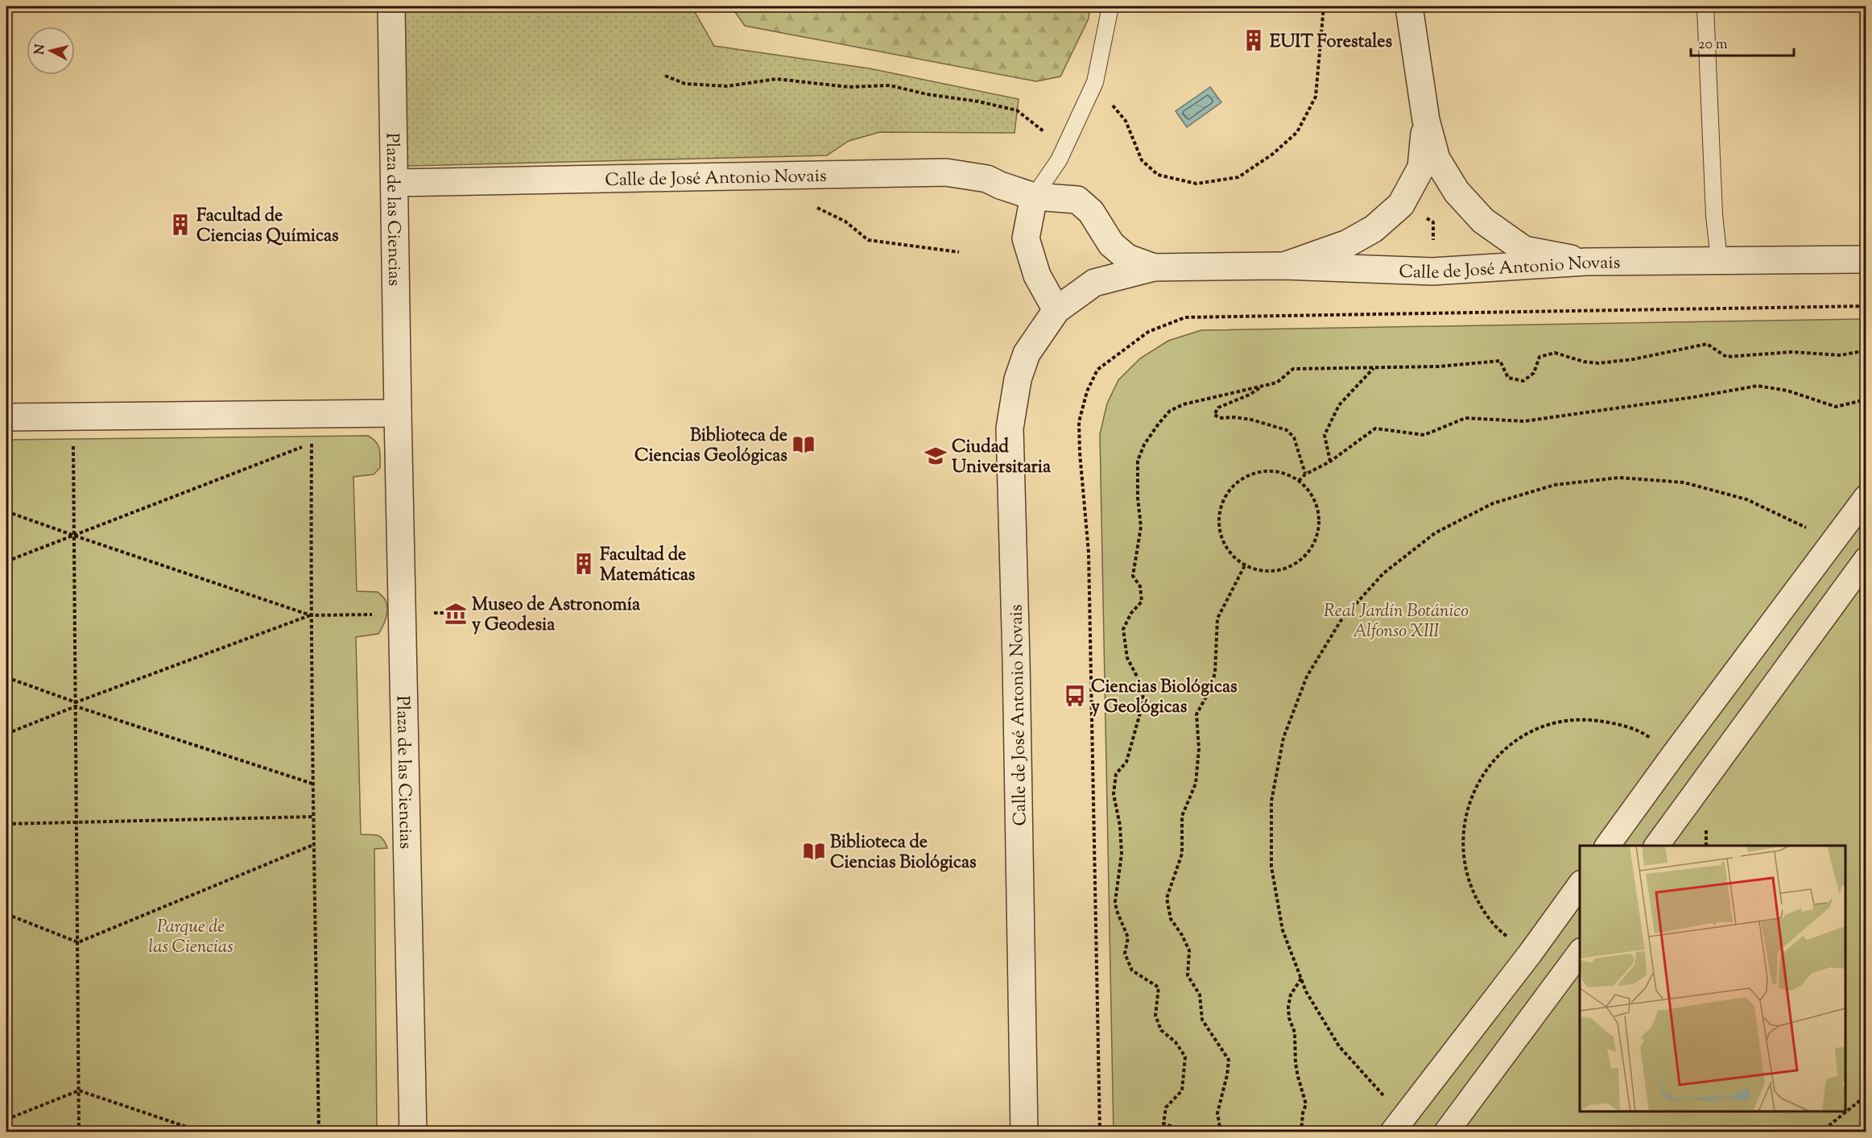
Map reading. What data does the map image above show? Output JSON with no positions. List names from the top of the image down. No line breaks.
{"streets":{"street":["Calle de José Antonio Novais","Plaza de las Ciencias"]},"crossings":[["Calle de José Antonio Novais","Plaza de las Ciencias"]],"parks":["Real Jardín Botánico Alfonso XIII","Parque de las Ciencias"],"places":{"building":["EUIT Forestales","Facultad de Ciencias Químicas","Facultad de Matemáticas"],"library":["Biblioteca de Ciencias Geológicas","Biblioteca de Ciencias Biológicas"],"school or university":["Ciudad Universitaria"],"museum":["Museo de Astronomía y Geodesia"],"bus stop":["Ciencias Biológicas y Geológicas"]},"scale_bar":"20 m","north":"left"}
